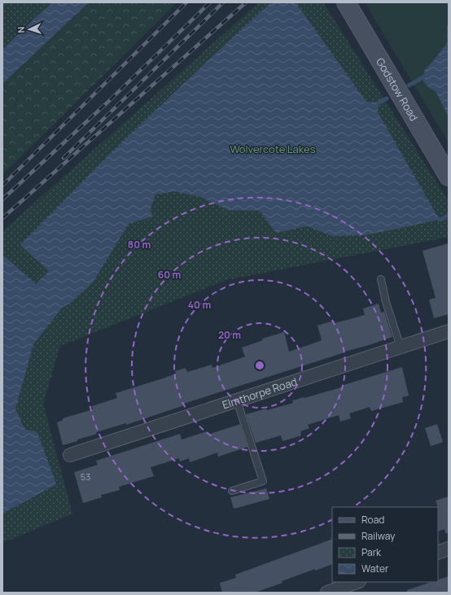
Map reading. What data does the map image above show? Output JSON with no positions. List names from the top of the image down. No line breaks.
{"streets":{"street":["Godstow Road","Elmthorpe Road"]},"parks":["Wolvercote Lakes"],"house_numbers":["53"],"legend":["Road","Railway","Park","Water"],"north":"left","rings":["80 m","60 m","40 m","20 m"]}
